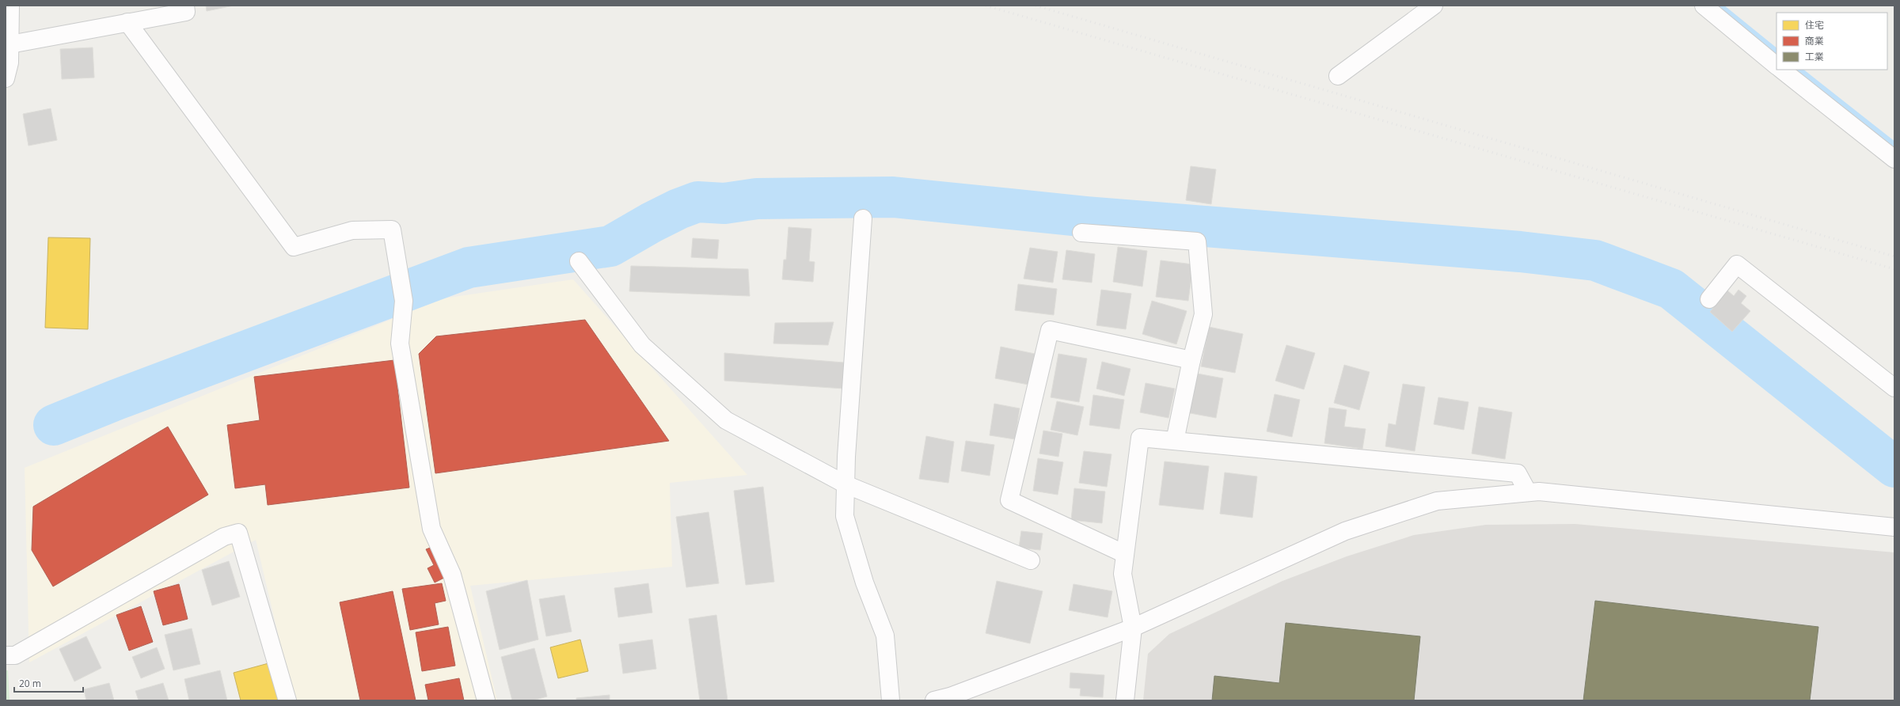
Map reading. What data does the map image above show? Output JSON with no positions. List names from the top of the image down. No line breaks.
{"legend":["住宅","商業","工業"],"scale_bar":"20 m"}
